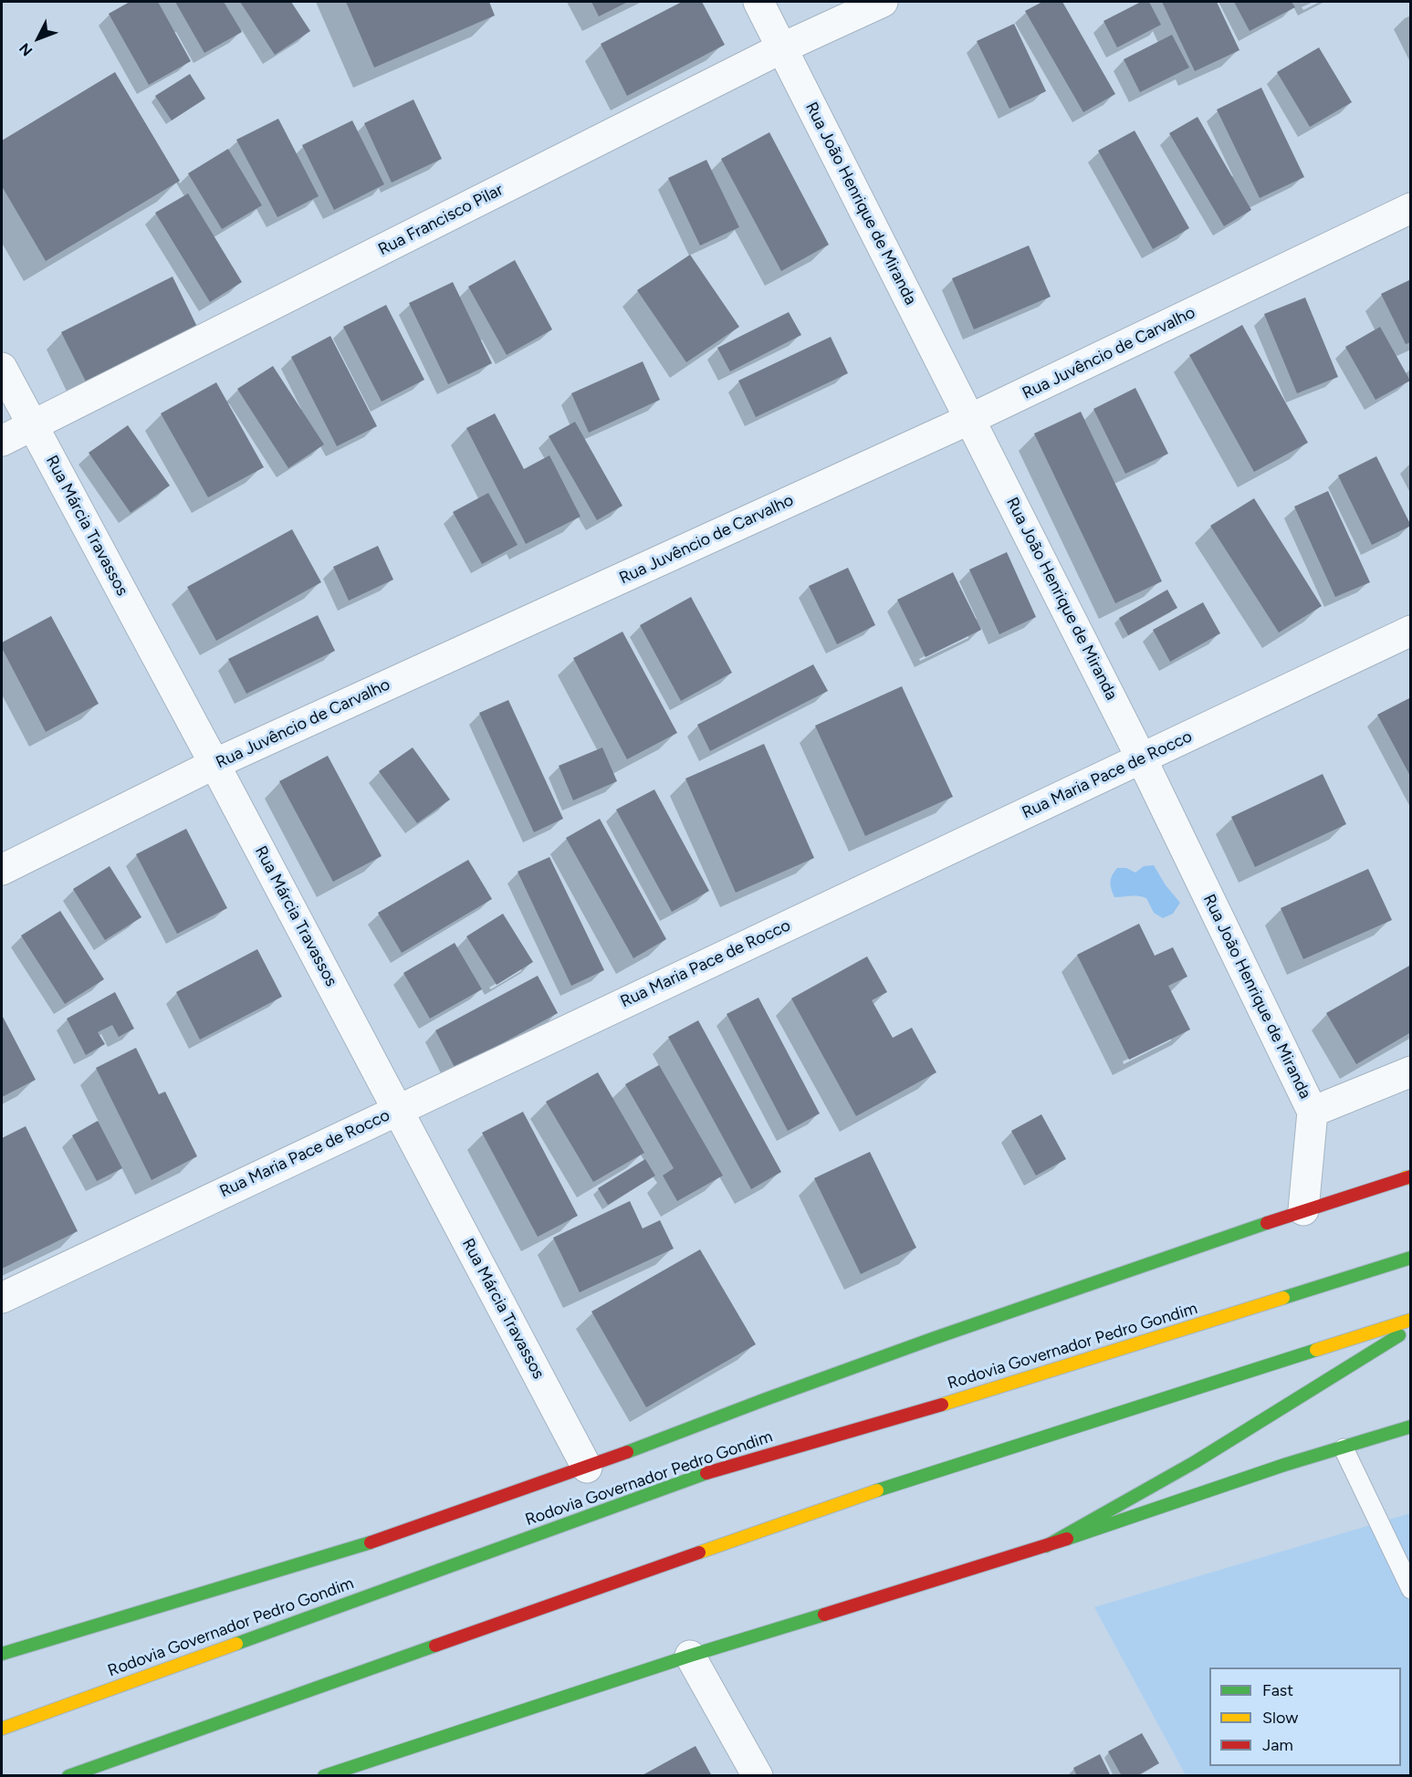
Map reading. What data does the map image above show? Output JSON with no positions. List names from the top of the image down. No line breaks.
{"streets":{"main road":["Rodovia Governador Pedro Gondim"],"street":["Rua João Henrique de Miranda","Rua Francisco Pilar","Rua Juvêncio de Carvalho","Rua Márcia Travassos","Rua Maria Pace de Rocco"]},"crossings":[["Rua João Henrique de Miranda","Rua Francisco Pilar"],["Rua João Henrique de Miranda","Rua Juvêncio de Carvalho"],["Rua João Henrique de Miranda","Rua Maria Pace de Rocco"],["Rua Francisco Pilar","Rua Márcia Travassos"],["Rua Juvêncio de Carvalho","Rua Márcia Travassos"],["Rua Márcia Travassos","Rua Maria Pace de Rocco"]],"legend":["Fast","Slow","Jam"],"north":"bottom left"}
